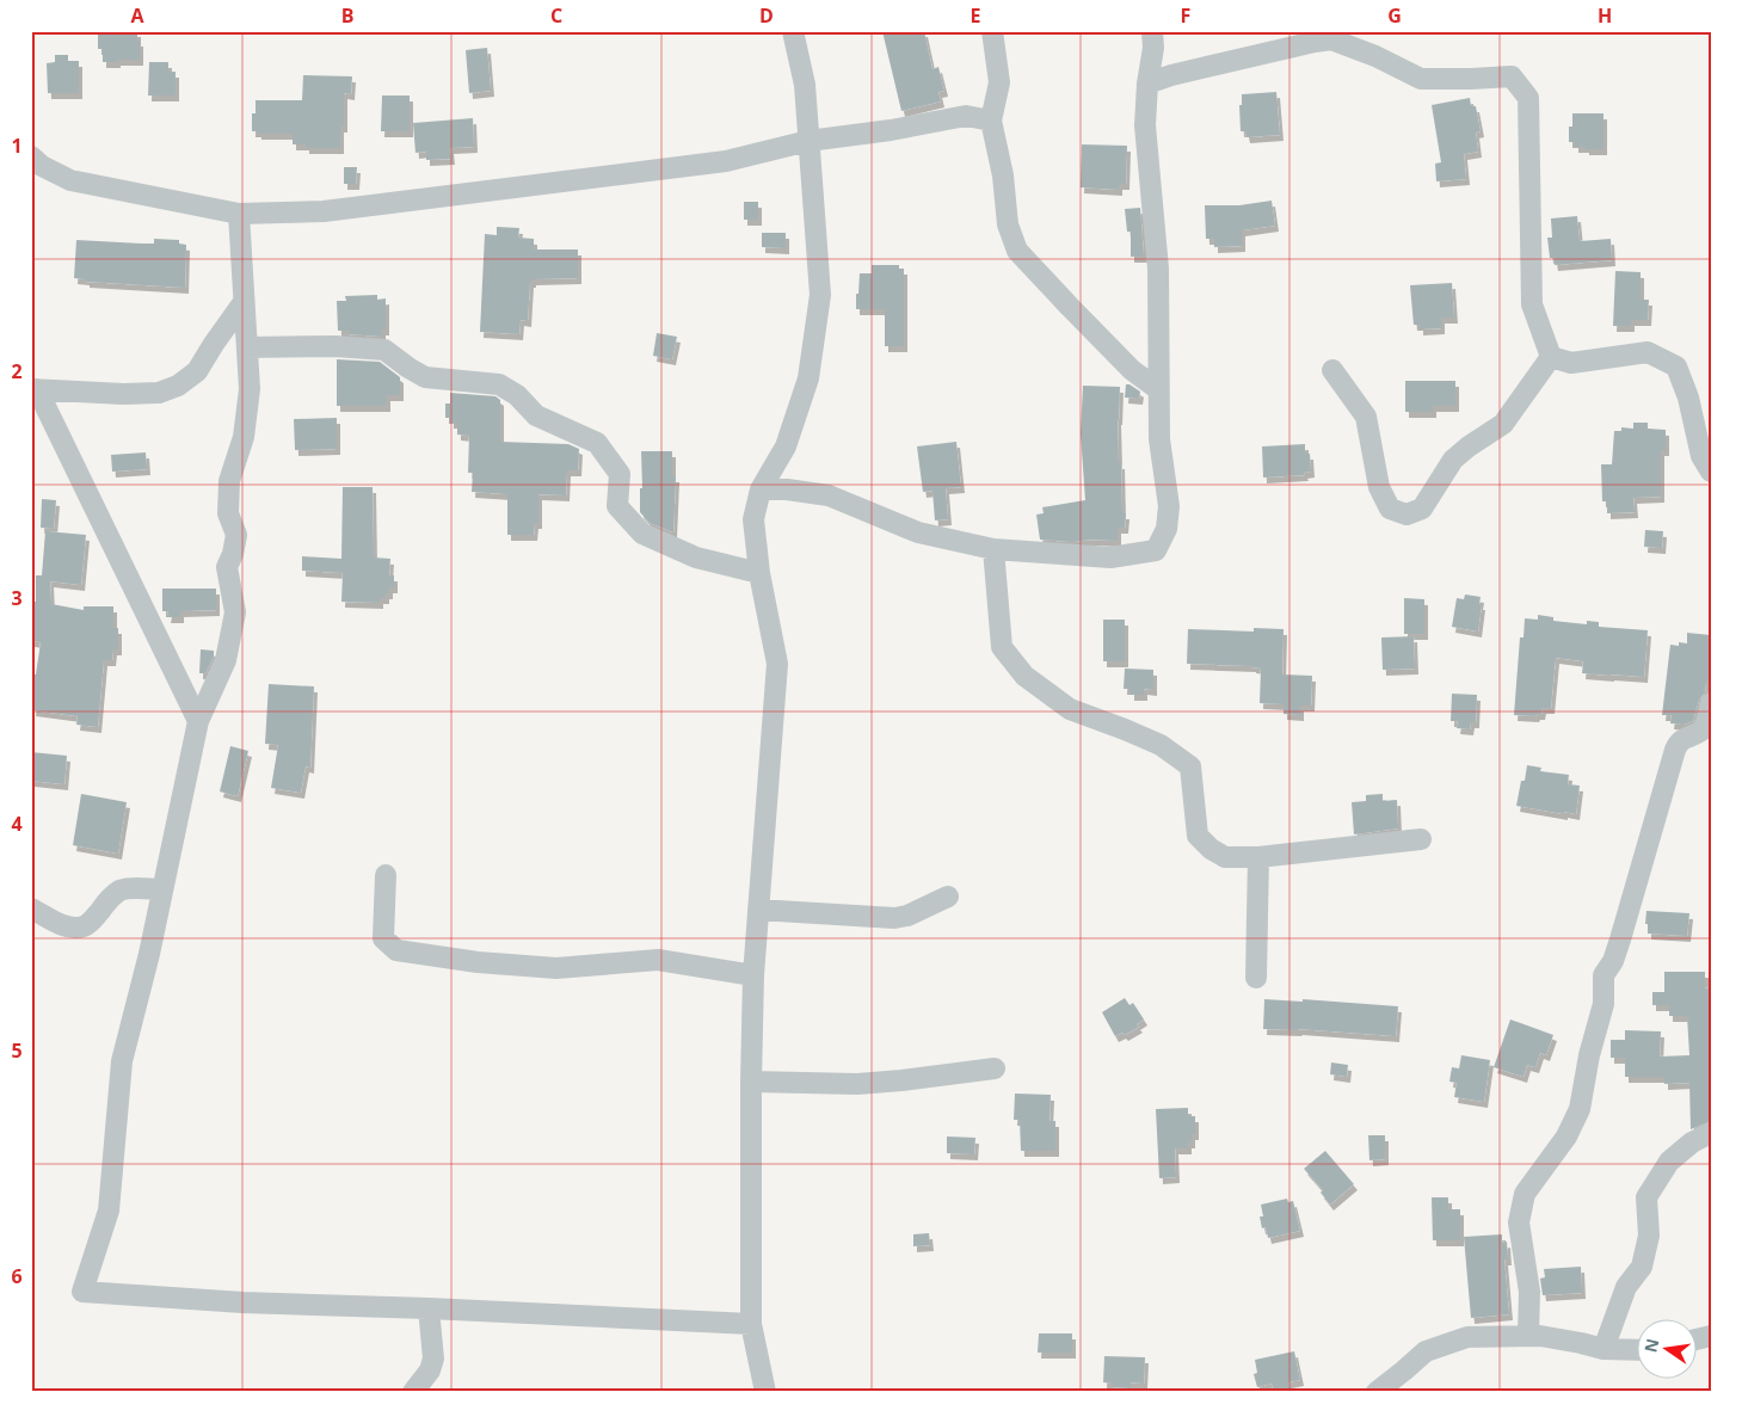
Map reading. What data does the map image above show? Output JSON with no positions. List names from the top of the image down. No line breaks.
{"north":"left","grid":{"columns":["A","B","C","D","E","F","G","H"],"rows":["1","2","3","4","5","6"]}}
